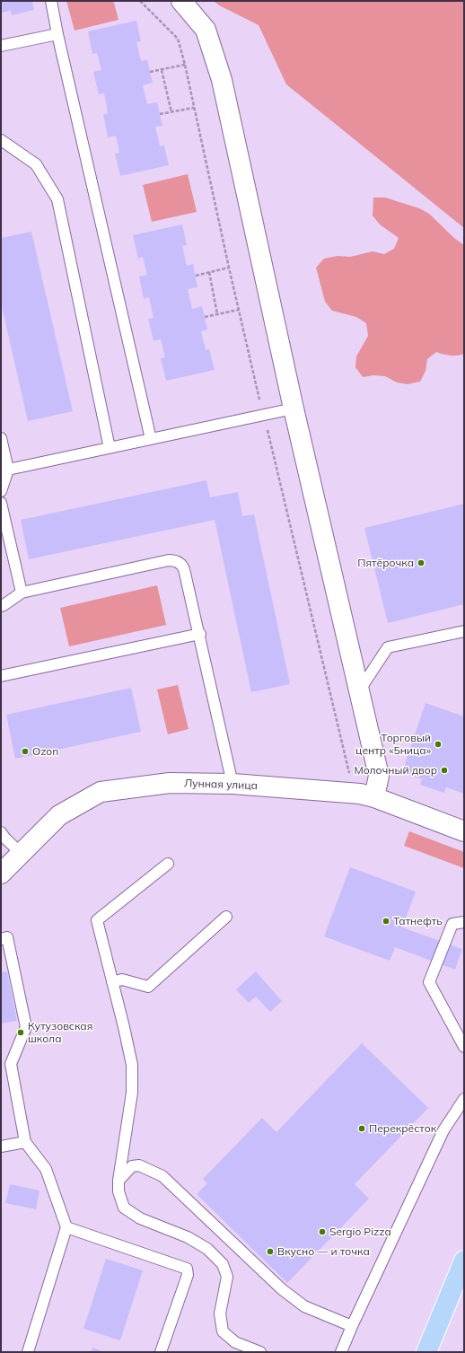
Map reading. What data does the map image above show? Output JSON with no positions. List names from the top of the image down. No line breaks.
{"streets":{"street":["Лунная улица"]},"places":["Пятёрочка","Торговый центр «5ница»","Ozon","Молочный двор","Татнефть","Кутузовская школа","Перекрёсток","Sergio Pizza","Вкусно — и точка"]}
